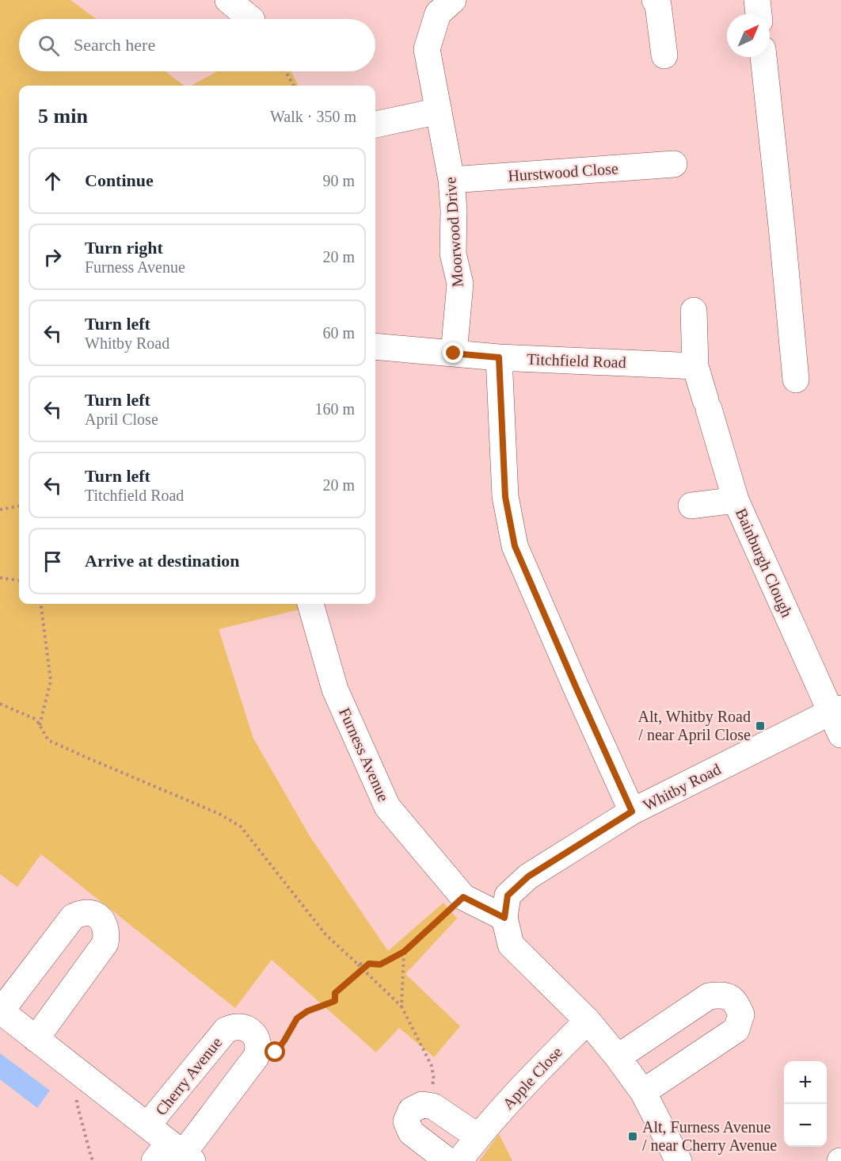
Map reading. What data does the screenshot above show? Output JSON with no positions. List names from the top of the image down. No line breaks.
{"streets":{"street":["Hurstwood Close","Moorwood Drive","Titchfield Road","Bainburgh Clough","Furness Avenue","Whitby Road","Cherry Avenue","Apple Close"]},"crossings":[["Hurstwood Close","Moorwood Drive"],["Moorwood Drive","Titchfield Road"],["Titchfield Road","Bainburgh Clough"],["Bainburgh Clough","Whitby Road"],["Furness Avenue","Whitby Road"]],"places":{"transit":["Alt, Whitby Road / near April Close","Alt, Furness Avenue / near Cherry Avenue"]},"north":"top right","page":{"search":"Search here","heading":["5 min","Walk · 350 m"],"list":[["Continue","90 m"],["Turn right","Furness Avenue","20 m"],["Turn left","Whitby Road","60 m"],["Turn left","April Close","160 m"],["Turn left","Titchfield Road","20 m"],"Arrive at destination"],"map_buttons":["+","−"]}}
